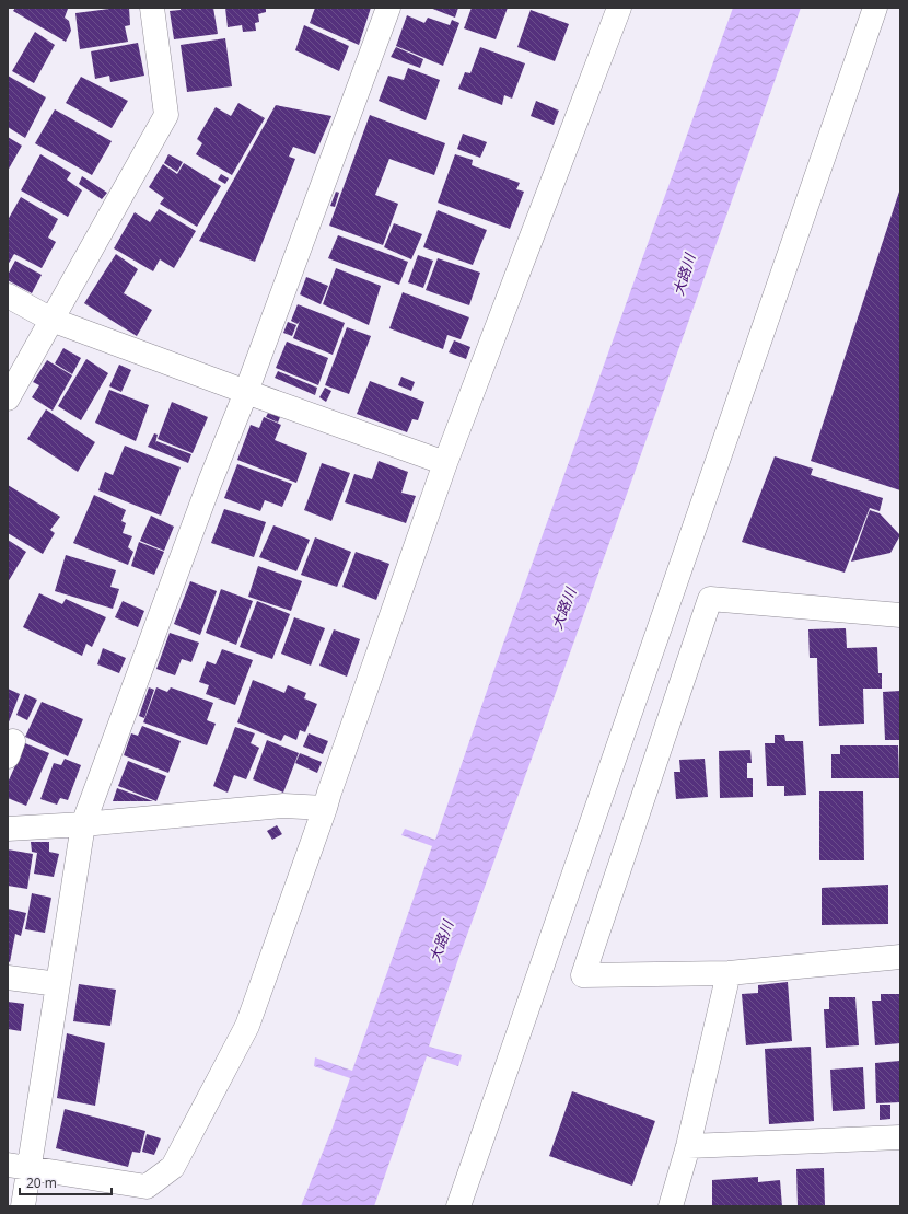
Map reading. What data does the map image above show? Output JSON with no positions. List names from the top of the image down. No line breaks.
{"water":["大路川"],"scale_bar":"20 m"}
